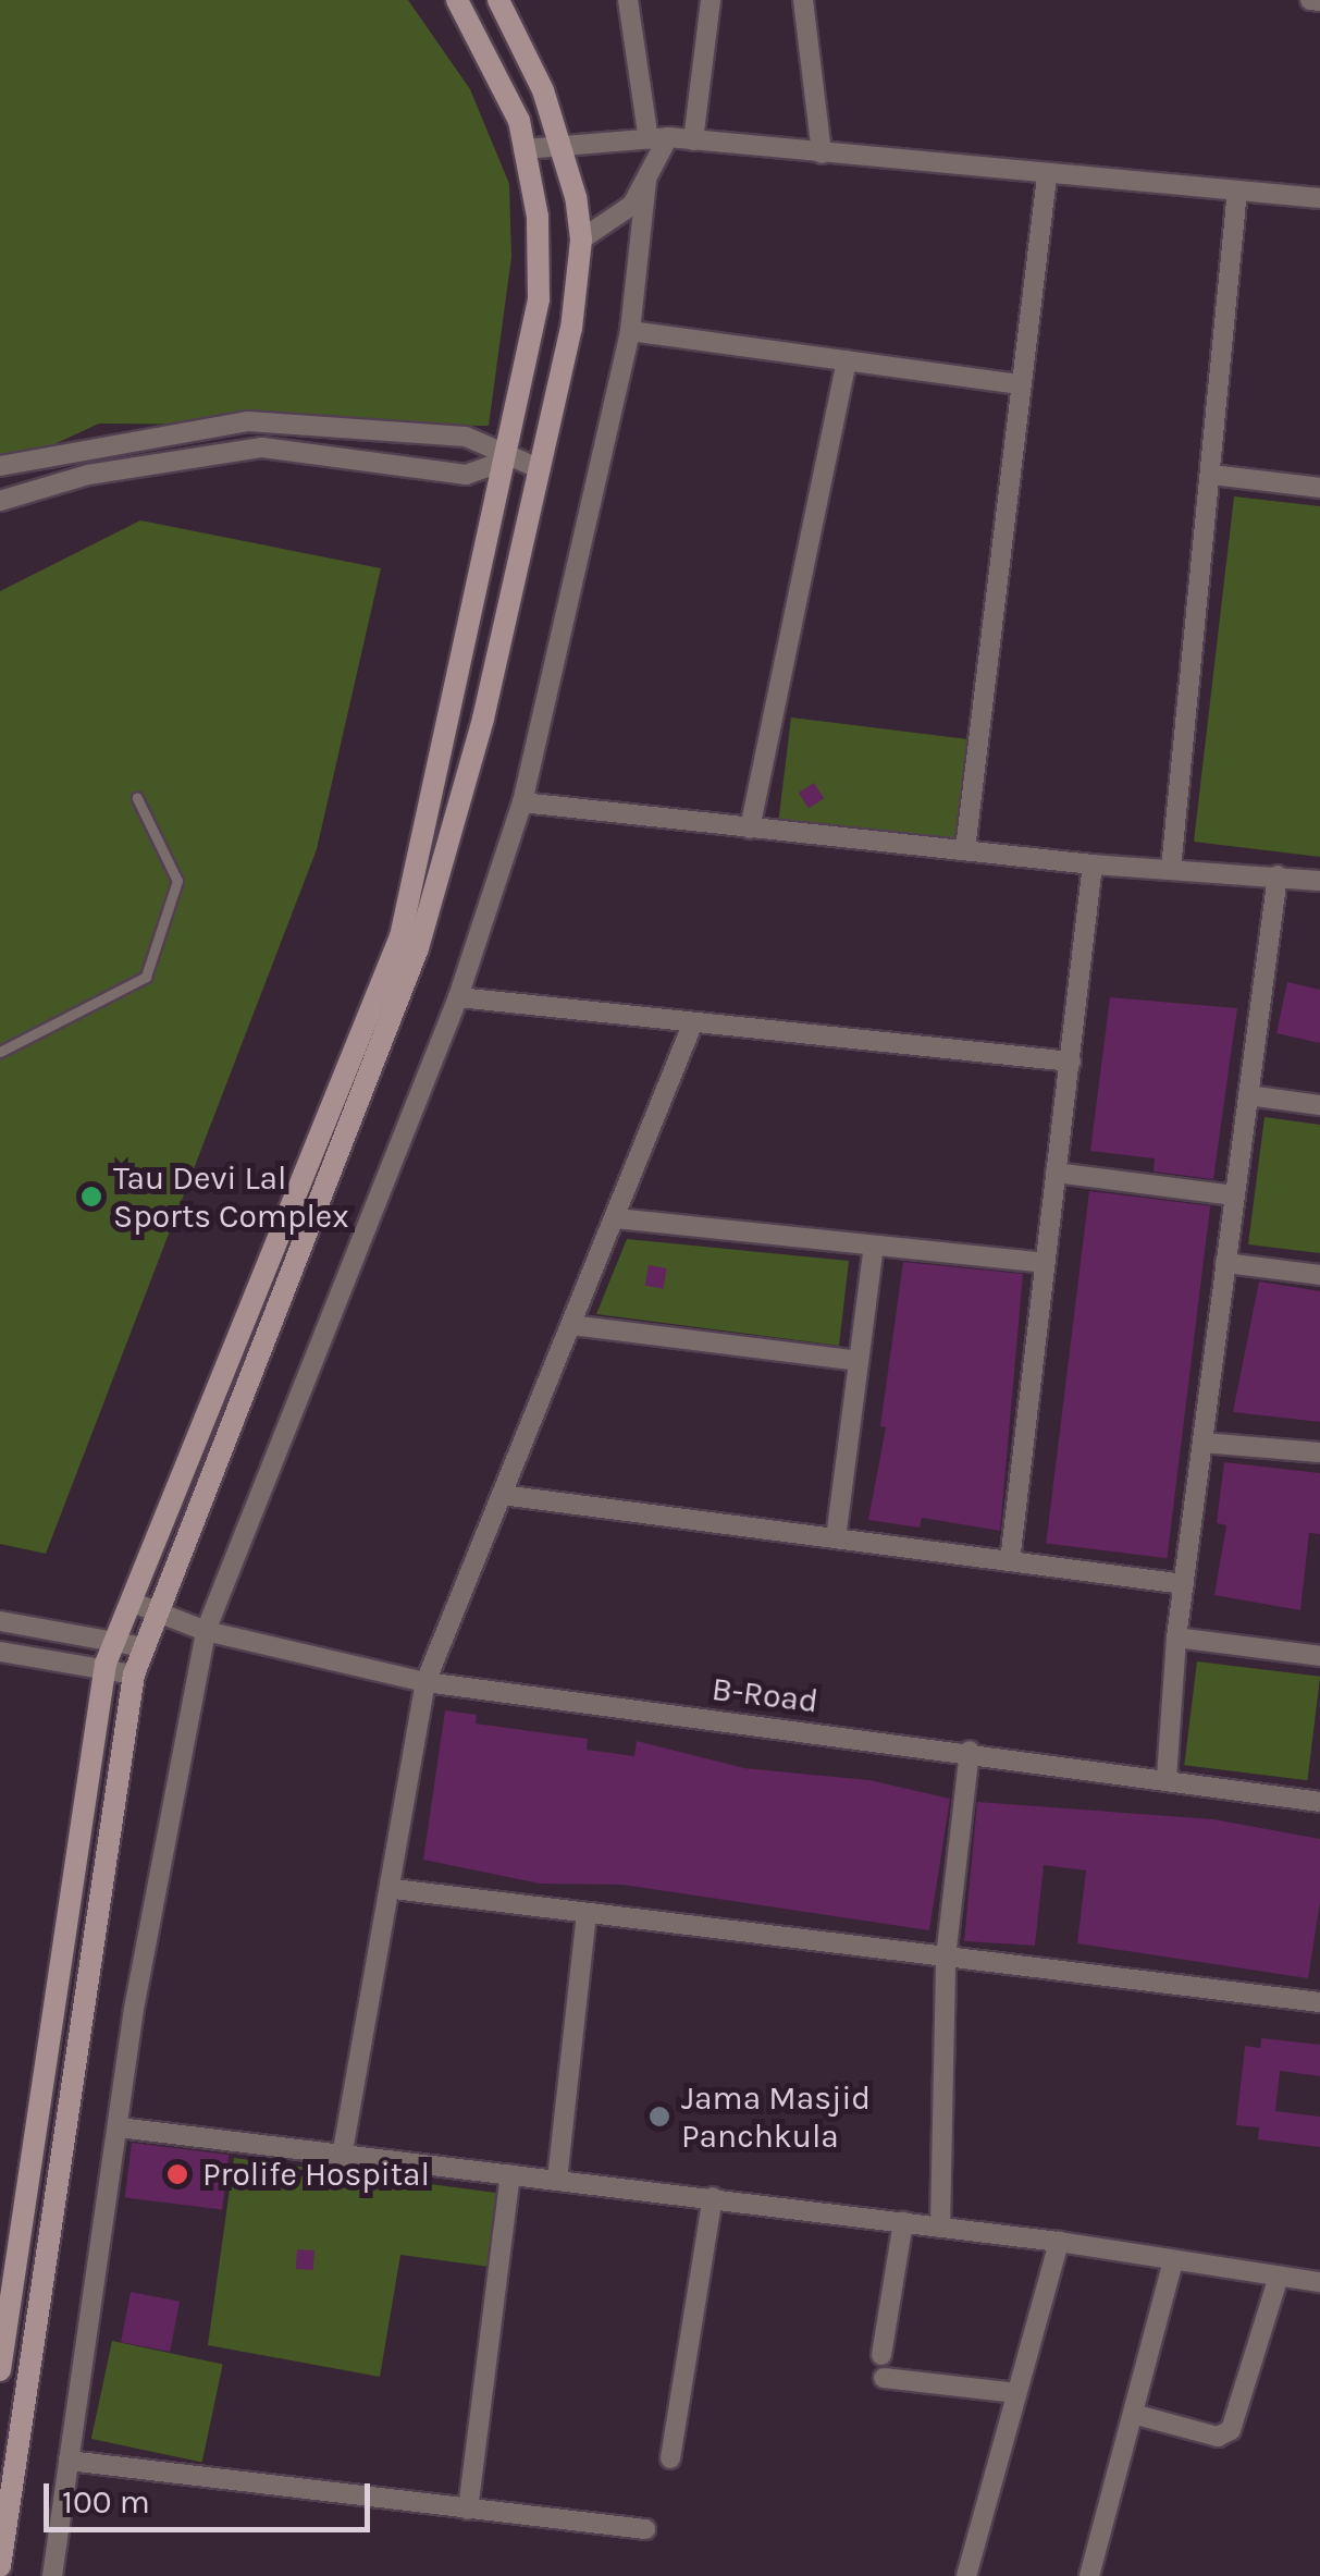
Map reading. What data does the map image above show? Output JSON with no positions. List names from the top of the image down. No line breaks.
{"streets":{"street":["B-Road"]},"places":["Tau Devi Lal Sports Complex","Jama Masjid Panchkula","Prolife Hospital"],"scale_bar":"100 m"}
